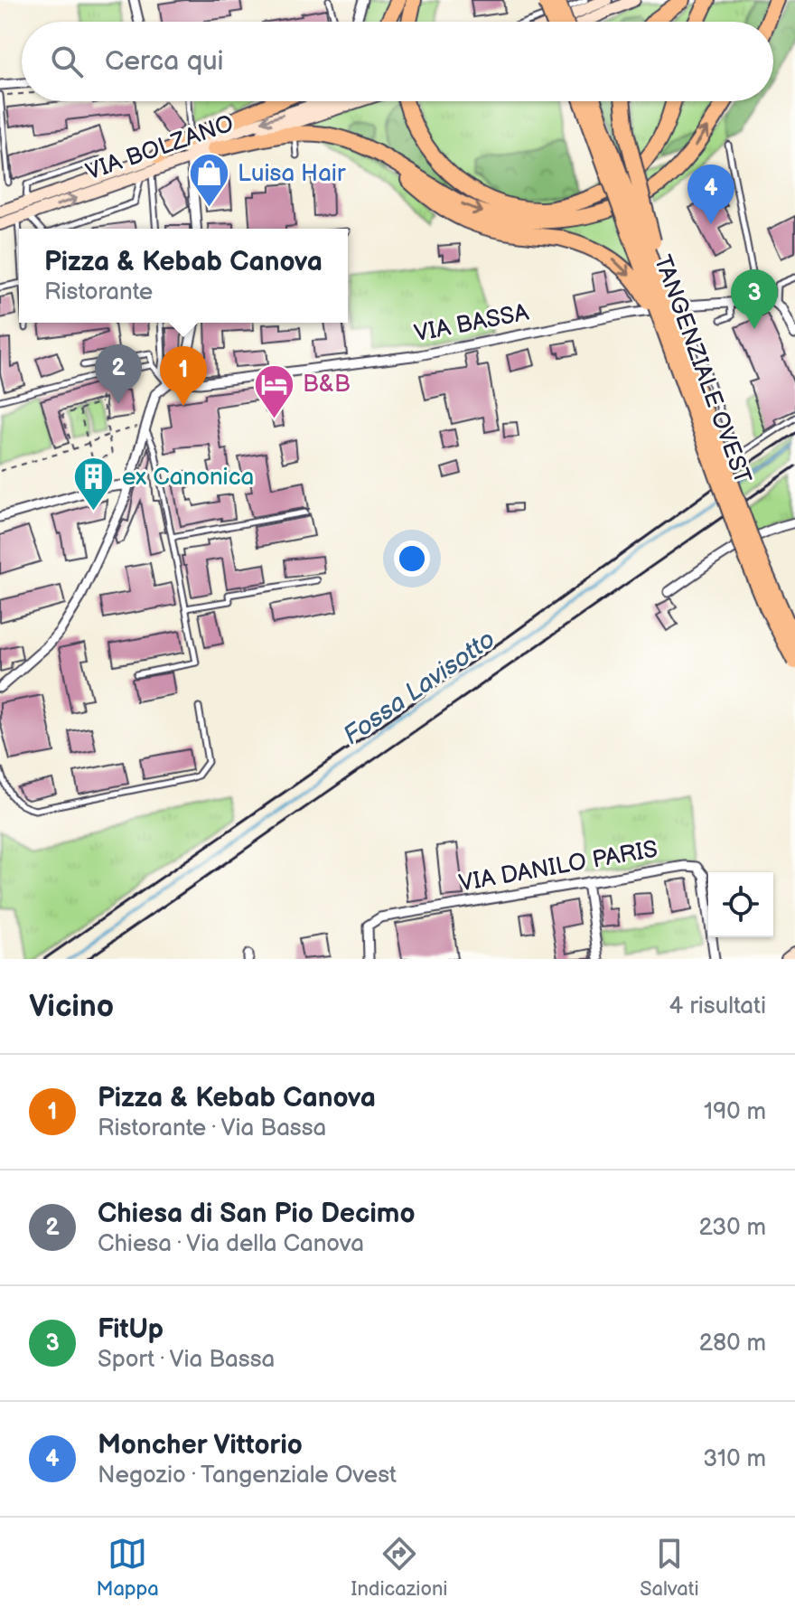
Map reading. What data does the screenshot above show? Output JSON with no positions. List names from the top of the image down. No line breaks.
{"streets":{"highway":["TANGENZIALE OVEST"],"main road":["VIA BOLZANO"],"street":["VIA BASSA","VIA DANILO PARIS"]},"water":["Fossa Lavisotto"],"places":{"shop":["Luisa Hair"],"hotel":["B&B"],"building":["ex Canonica"]},"page":{"search":"Cerca qui","pins":["4","3","2","1"],"popup":["Pizza & Kebab Canova","Ristorante"],"heading":["Vicino","4 risultati"],"list":[{"mark":"1","name":"Pizza & Kebab Canova","note":"Ristorante · Via Bassa","value":"190 m"},{"mark":"2","name":"Chiesa di San Pio Decimo","note":"Chiesa · Via della Canova","value":"230 m"},{"mark":"3","name":"FitUp","note":"Sport · Via Bassa","value":"280 m"},{"mark":"4","name":"Moncher Vittorio","note":"Negozio · Tangenziale Ovest","value":"310 m"}],"nav":["Mappa","Indicazioni","Salvati"]}}
